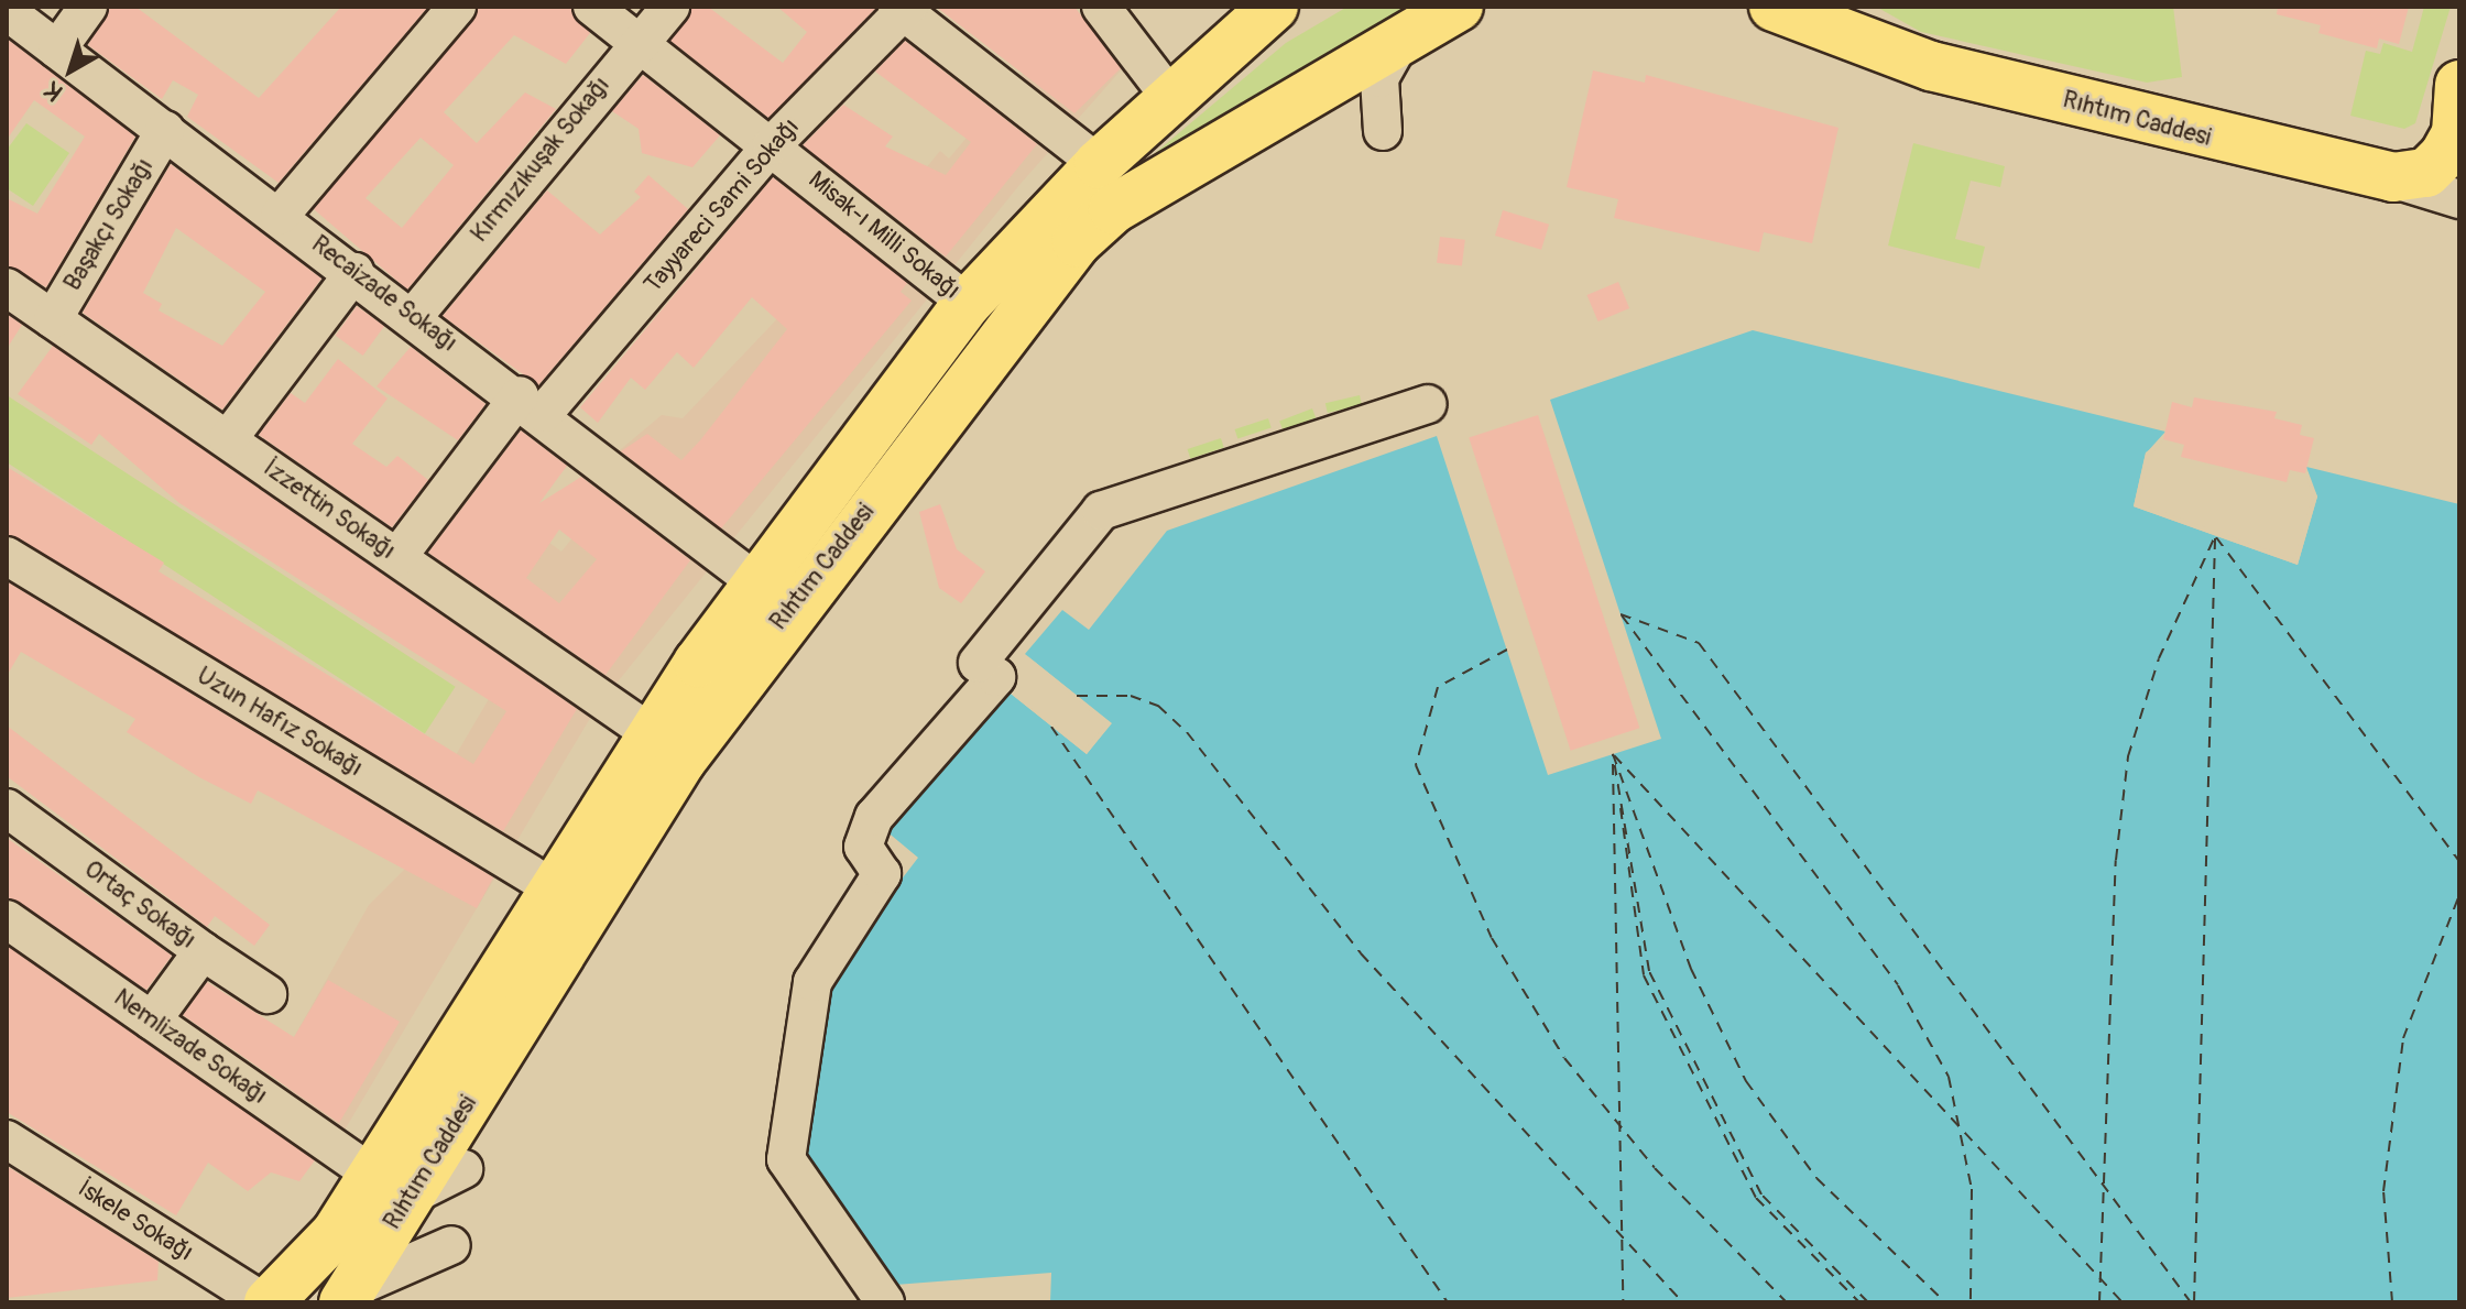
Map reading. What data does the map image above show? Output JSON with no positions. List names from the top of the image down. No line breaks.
{"streets":{"main road":["Rıhtım Caddesi"],"street":["Kırmızıkuşak Sokağı","Tayyareci Sami Sokağı","Başakçı Sokağı","Misak-ı Milli Sokağı","Recaizade Sokağı","İzzettin Sokağı","Uzun Hafız Sokağı","Ortaç Sokağı","Nemlizade Sokağı","İskele Sokağı"]},"crossings":[["Rıhtım Caddesi","Misak-ı Milli Sokağı"],["Rıhtım Caddesi","Recaizade Sokağı"],["Rıhtım Caddesi","İzzettin Sokağı"],["Rıhtım Caddesi","Uzun Hafız Sokağı"],["Rıhtım Caddesi","Nemlizade Sokağı"],["Rıhtım Caddesi","İskele Sokağı"],["Kırmızıkuşak Sokağı","Misak-ı Milli Sokağı"],["Kırmızıkuşak Sokağı","Recaizade Sokağı"],["Tayyareci Sami Sokağı","Misak-ı Milli Sokağı"],["Tayyareci Sami Sokağı","Recaizade Sokağı"],["Tayyareci Sami Sokağı","İzzettin Sokağı"],["Başakçı Sokağı","Recaizade Sokağı"],["Başakçı Sokağı","İzzettin Sokağı"],["Ortaç Sokağı","Nemlizade Sokağı"]],"north":"bottom left"}
